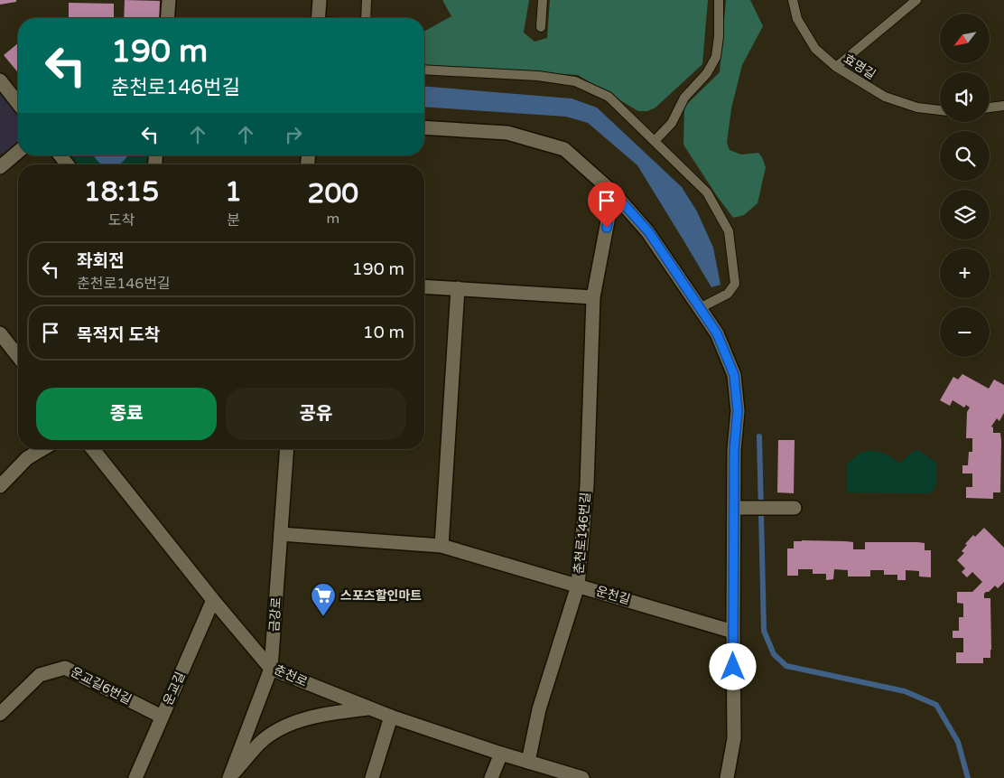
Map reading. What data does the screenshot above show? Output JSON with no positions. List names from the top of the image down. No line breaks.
{"streets":{"street":["춘천로146번길","운천길","금강로","춘천로","운교길6번길","운교길"],"lane":["효명길"]},"crossings":[["춘천로146번길","운천길"],["춘천로146번길","춘천로"],["운천길","금강로"],["금강로","춘천로"],["춘천로","운교길"],["운교길6번길","운교길"]],"places":{"supermarket":["스포츠할인마트"]},"north":"bottom left","page":{"map_buttons":["+","−"],"turn":["190 m","춘천로146번길"],"eta":["18:15","도착","1","분","200","m"],"list":[{"name":"좌회전","note":"춘천로146번길","value":"190 m"},{"name":"목적지 도착","value":"10 m"}],"buttons":["종료","공유"]}}
